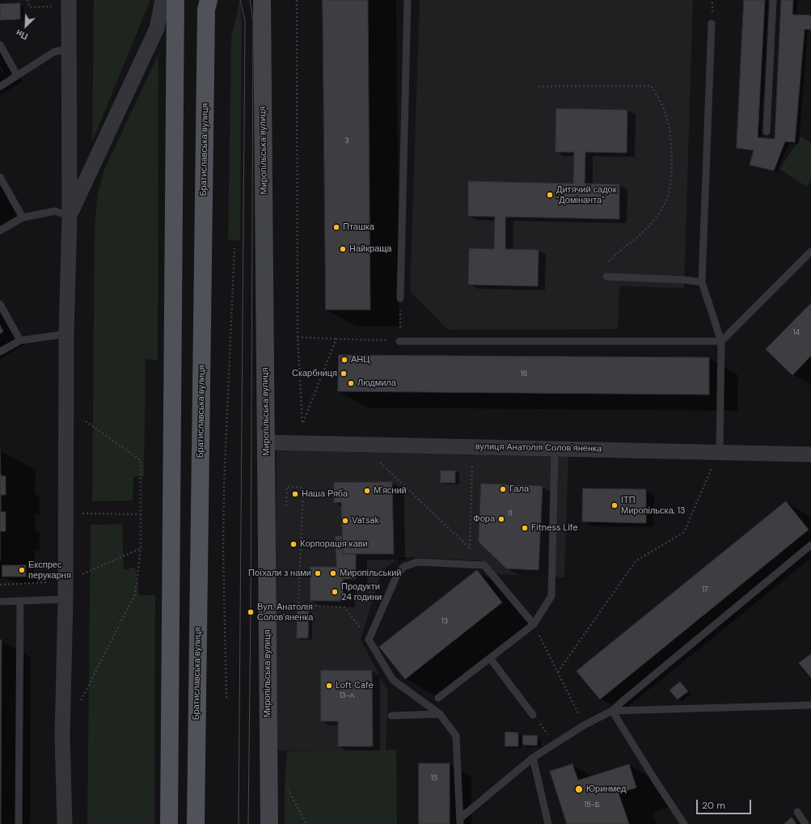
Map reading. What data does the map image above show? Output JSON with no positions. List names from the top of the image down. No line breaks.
{"streets":{"main road":["Братиславська вулиця"],"street":["Миропільська вулиця","вулиця Анатолія Соловʼяненка"]},"crossings":[["Миропільська вулиця","вулиця Анатолія Соловʼяненка"]],"places":["Дитячий садок \"Домінанта\"","Пташка","Найкраща","АНЦ","Скарбниця","Людмила","Гала","М'ясний","Наша Ряба","ІТП Миропільска, 13","Фора","Vatsak","Fitness Life","Корпорація кави","Експрес перукарня","Поїхали з нами","Миропільський","Продукти 24 години","Вул. Анатолія Солов'яненка","Loft Cafe","Юринмед"],"house_numbers":["3","14","16","11","17","13","13-А","15","15-Б"],"scale_bar":"20 m","north":"bottom left"}
